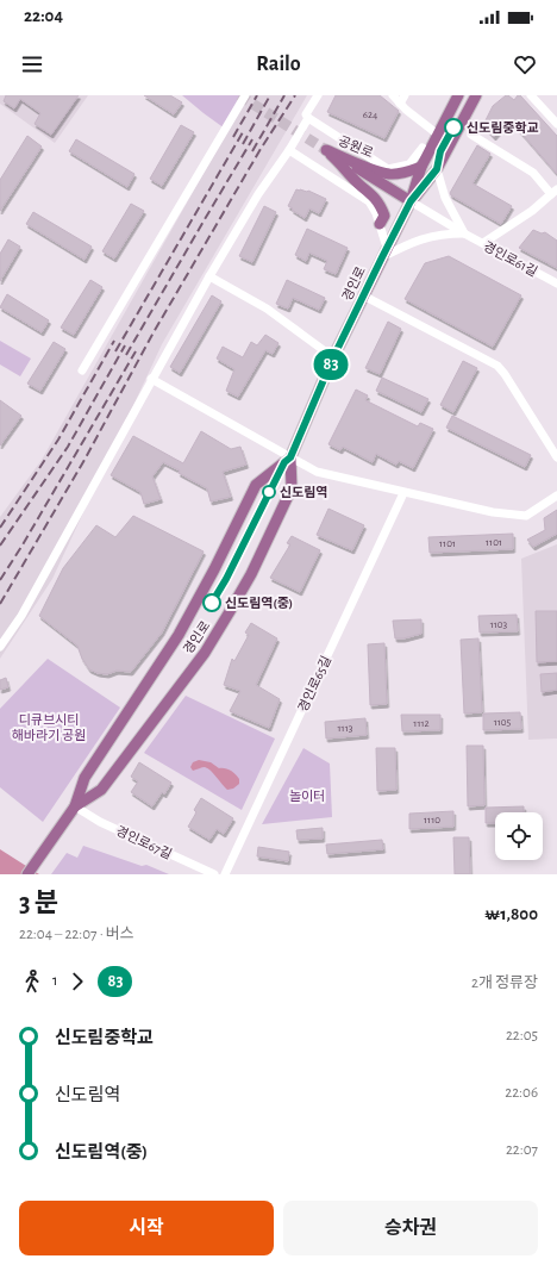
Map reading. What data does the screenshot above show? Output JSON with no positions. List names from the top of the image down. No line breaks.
{"streets":{"main road":["공원로","경인로"],"street":["경인로61길","경인로65길","경인로67길"]},"crossings":[["공원로","경인로"],["경인로61길","경인로"],["경인로","경인로67길"]],"parks":["디큐브시티 해바라기 공원","놀이터"],"places":["신도림중학교","신도림역","신도림역(중)"],"lines":["bus line 83"],"house_numbers":["624","1101","1101","1103","1105","1112","1113","1110"],"page":{"status":"22:04","header":"Railo","on_map":"83","heading":["3 분","22:04 – 22:07 · 버스","₩1,800"],"legs":["1","83","2개 정류장"],"list":[{"name":"신도림중학교","value":"22:05"},{"name":"신도림역","value":"22:06"},{"name":"신도림역(중)","value":"22:07"}],"buttons":["시작","승차권"]}}
